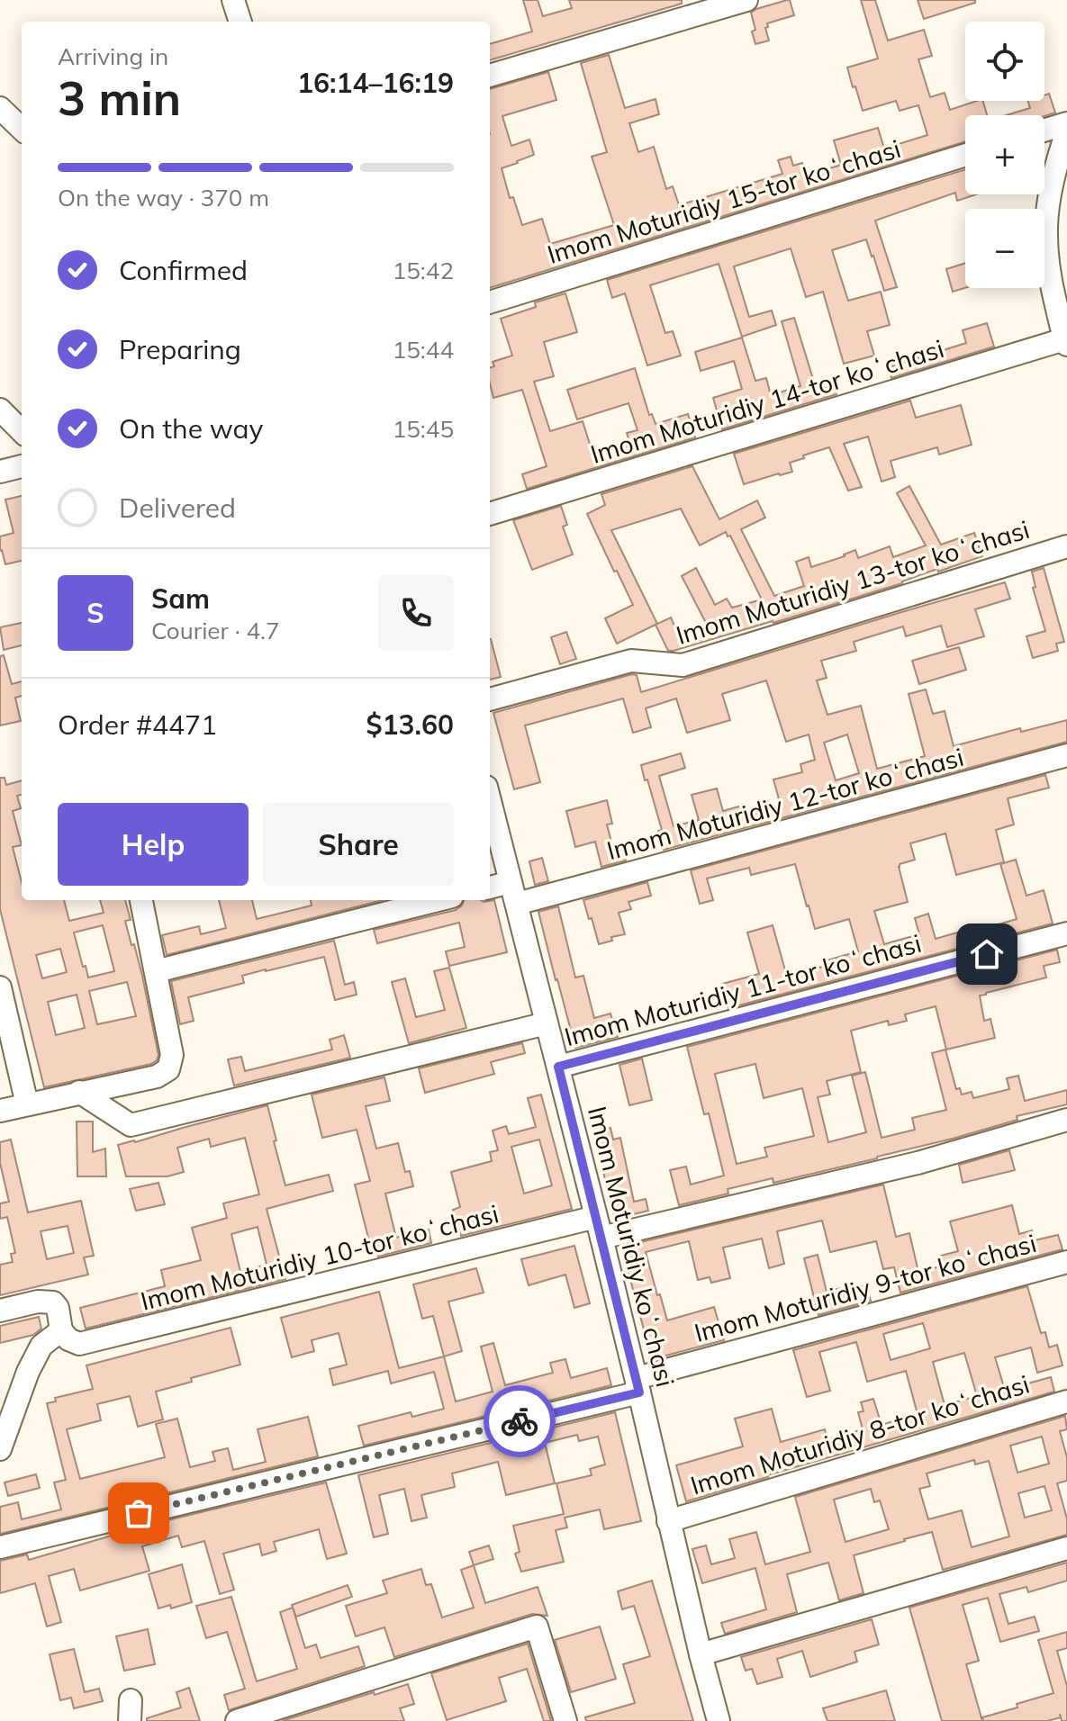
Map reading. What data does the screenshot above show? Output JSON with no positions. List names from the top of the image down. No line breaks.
{"streets":{"street":["Imom Moturidiy 15-tor koʻchasi","Imom Moturidiy 14-tor koʻchasi","Imom Moturidiy 13-tor koʻchasi","Imom Moturidiy 12-tor koʻchasi","Imom Moturidiy 11-tor koʻchasi","Imom Moturidiy koʻchasi","Imom Moturidiy 10-tor koʻchasi","Imom Moturidiy 9-tor koʻchasi","Imom Moturidiy 8-tor koʻchasi"]},"crossings":[["Imom Moturidiy 12-tor koʻchasi","Imom Moturidiy koʻchasi"],["Imom Moturidiy 11-tor koʻchasi","Imom Moturidiy koʻchasi"],["Imom Moturidiy koʻchasi","Imom Moturidiy 10-tor koʻchasi"],["Imom Moturidiy koʻchasi","Imom Moturidiy 9-tor koʻchasi"],["Imom Moturidiy koʻchasi","Imom Moturidiy 8-tor koʻchasi"]],"page":{"map_buttons":["+","−"],"heading":["3 min","Arriving in","16:14–16:19"],"panel":["Sam","Courier · 4.7","Order #4471","$13.60"],"bar":"On the way · 370 m","list":[["Confirmed","15:42"],["Preparing","15:44"],["On the way","15:45"],"Delivered"],"round":"S","buttons":["Help","Share"]}}
